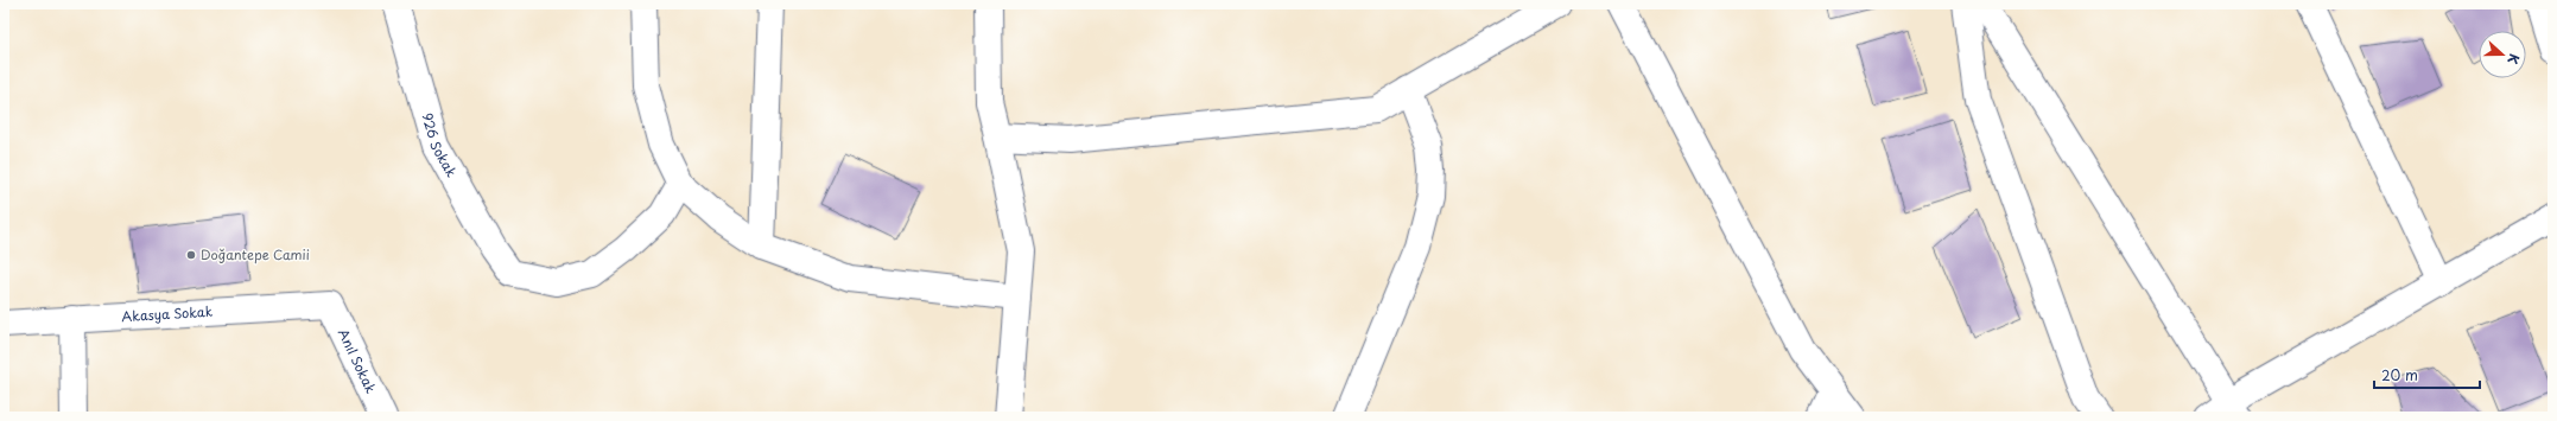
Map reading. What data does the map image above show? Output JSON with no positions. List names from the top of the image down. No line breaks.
{"streets":{"street":["926 Sokak","Akasya Sokak","Anıl Sokak"]},"crossings":[["Akasya Sokak","Anıl Sokak"]],"places":["Doğantepe Camii"],"scale_bar":"20 m","north":"right"}
